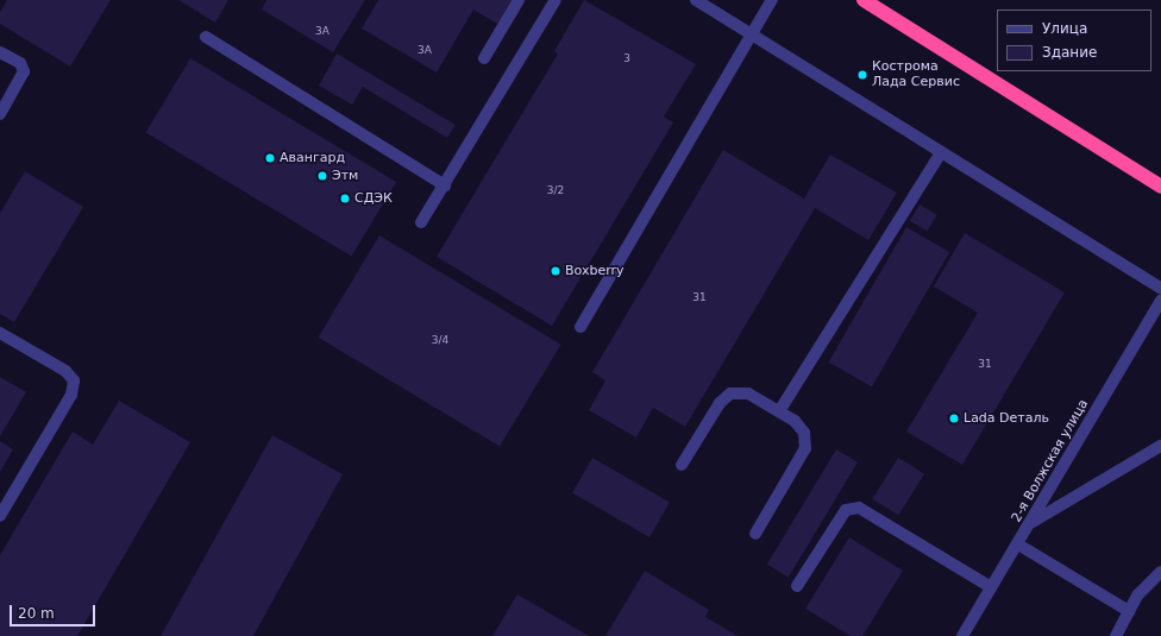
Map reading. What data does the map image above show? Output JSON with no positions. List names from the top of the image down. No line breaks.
{"streets":{"street":["2-я Волжская улица"]},"places":["Кострома Лада Сервис","Авангард","Этм","СДЭК","Boxberry","Lada Dеталь"],"house_numbers":["3А","3А","3","3/2","31","3/4","31"],"legend":["Улица","Здание"],"scale_bar":"20 m"}
